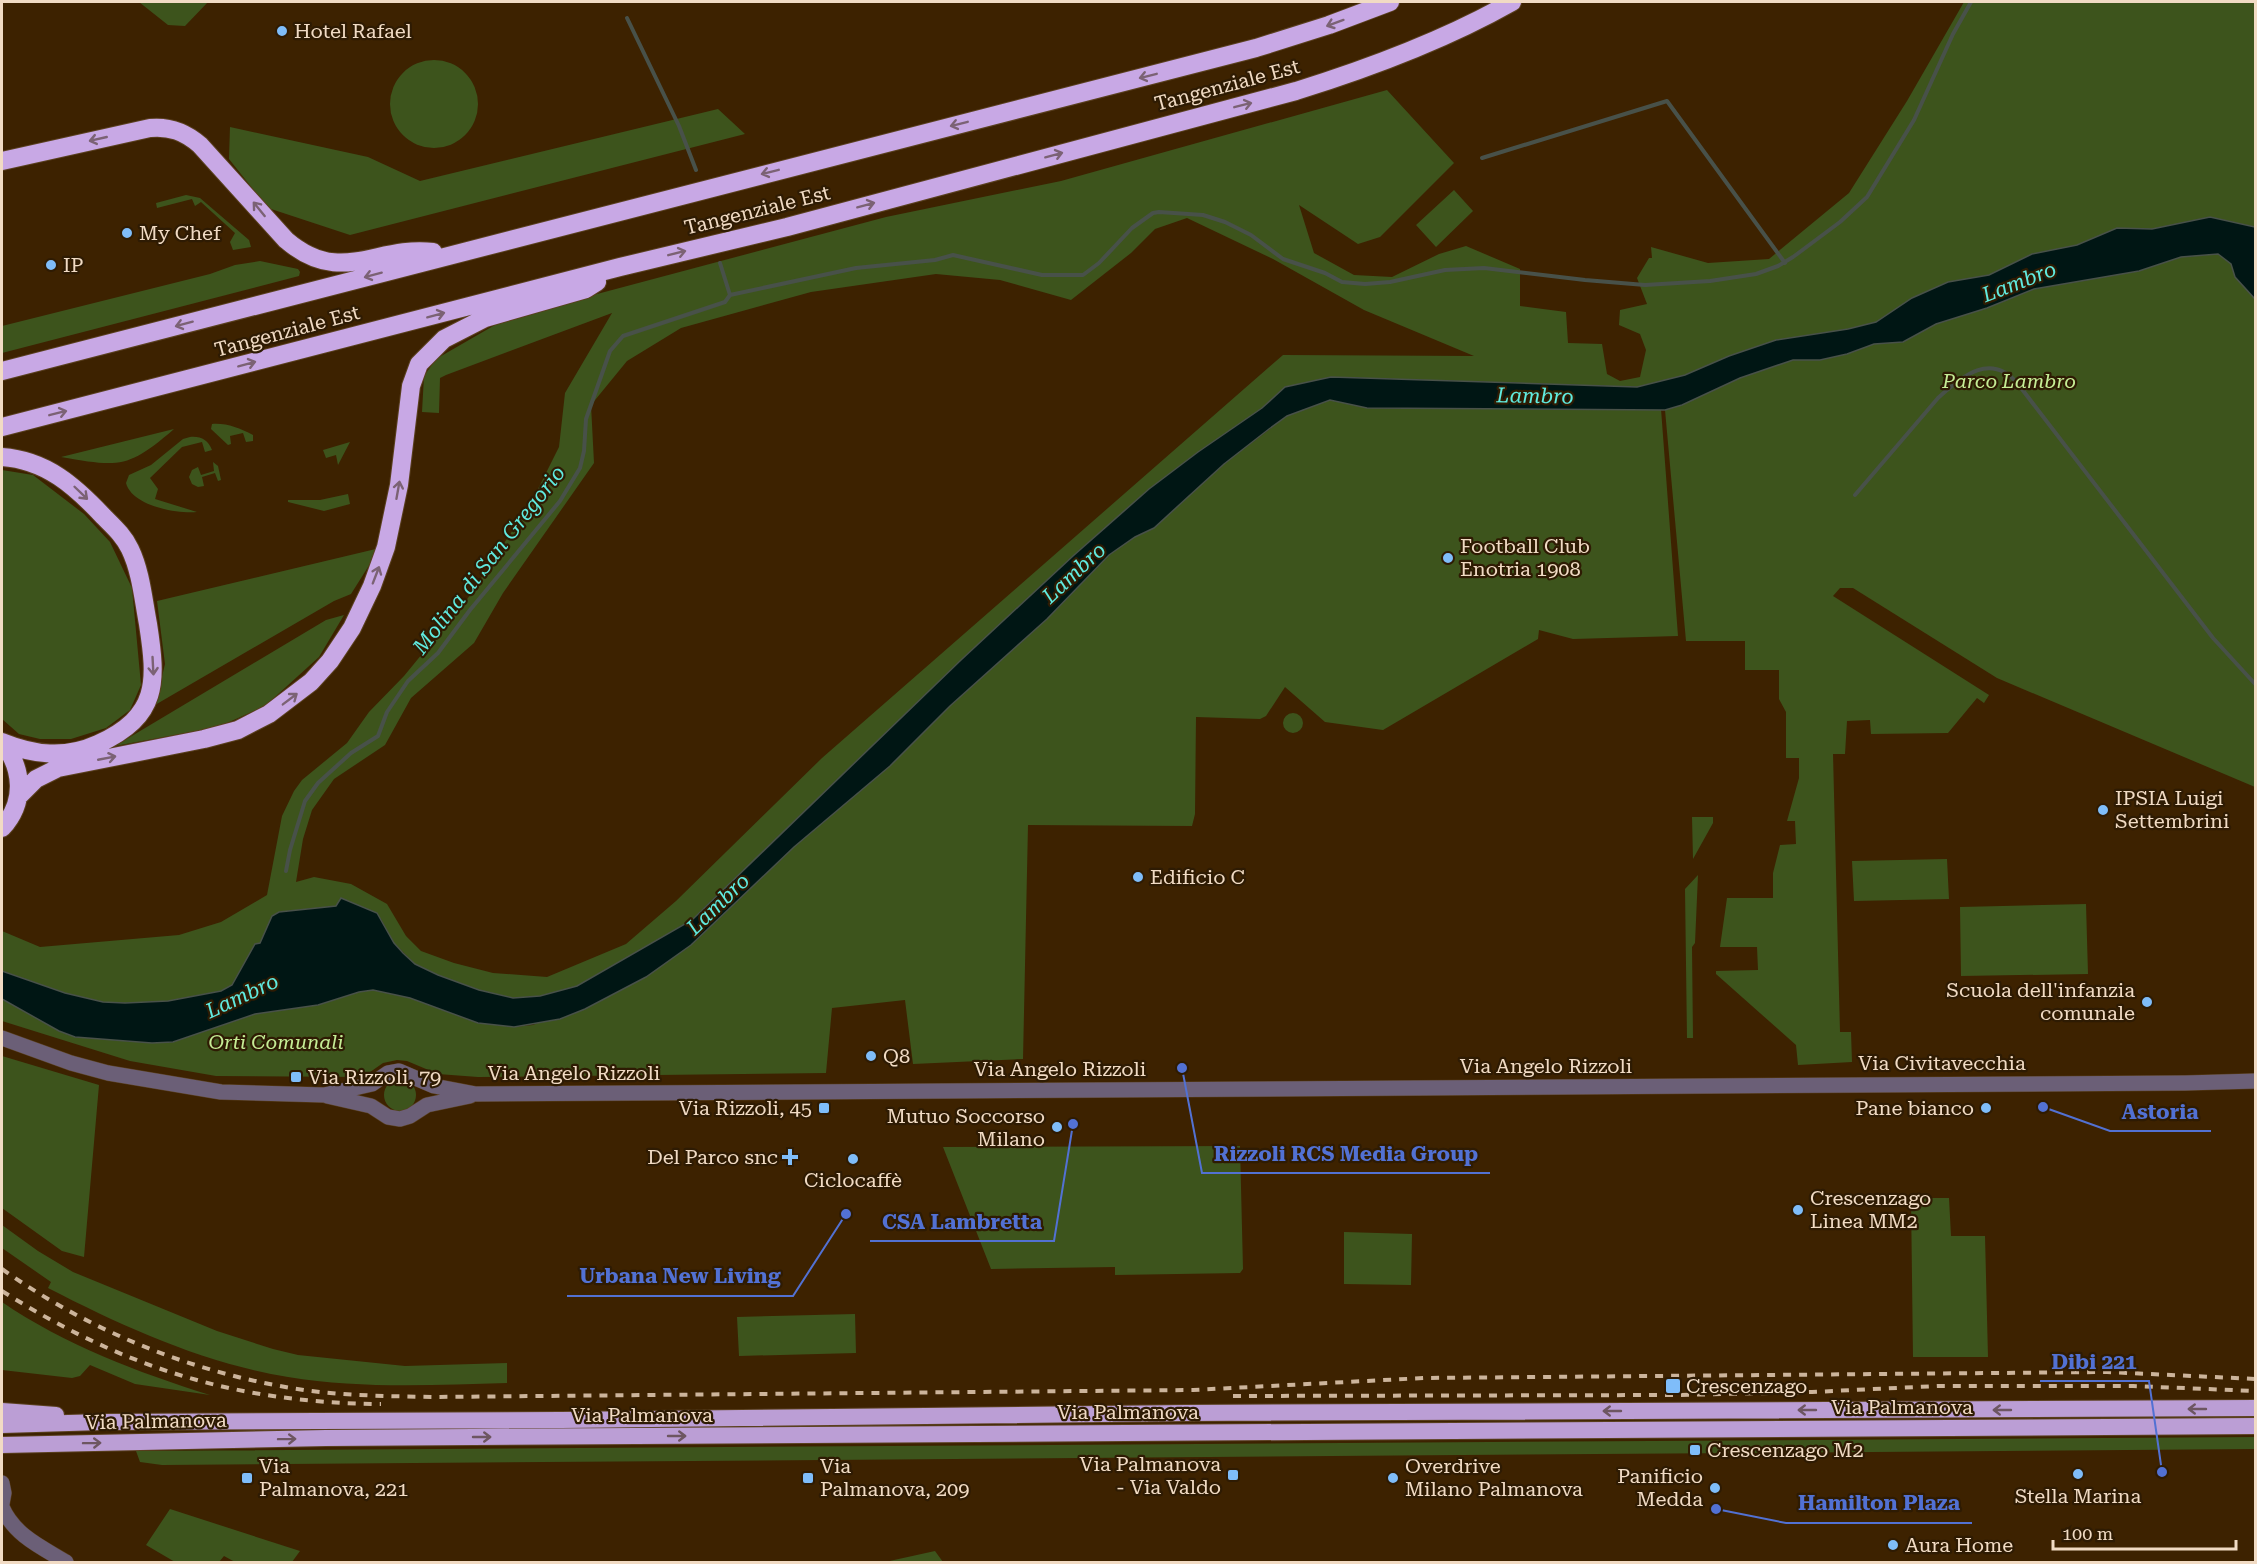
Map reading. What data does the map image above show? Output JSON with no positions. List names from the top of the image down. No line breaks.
{"streets":{"highway":["Tangenziale Est","Via Palmanova"],"street":["Via Civitavecchia","Via Angelo Rizzoli"]},"crossings":[["Via Civitavecchia","Via Angelo Rizzoli"]],"water":["Lambro","Molina di San Gregorio"],"parks":["Parco Lambro","Orti Comunali"],"places":{"other":["Hotel Rafael","My Chef","IP","Football Club Enotria 1908","IPSIA Luigi Settembrini","Edificio C","Scuola dell'infanzia comunale","Q8","Rizzoli RCS Media Group","Astoria","Pane bianco","CSA Lambretta","Mutuo Soccorso Milano","Ciclocaffè","Crescenzago Linea MM2","Urbana New Living","Dibi 221","Stella Marina","Overdrive Milano Palmanova","Panificio Medda","Hamilton Plaza","Aura Home"],"transit":["Via Rizzoli, 79","Via Rizzoli, 45","Crescenzago","Crescenzago M2","Via Palmanova - Via Valdo","Via Palmanova, 221","Via Palmanova, 209"],"health":["Del Parco snc"]},"scale_bar":"100 m"}
